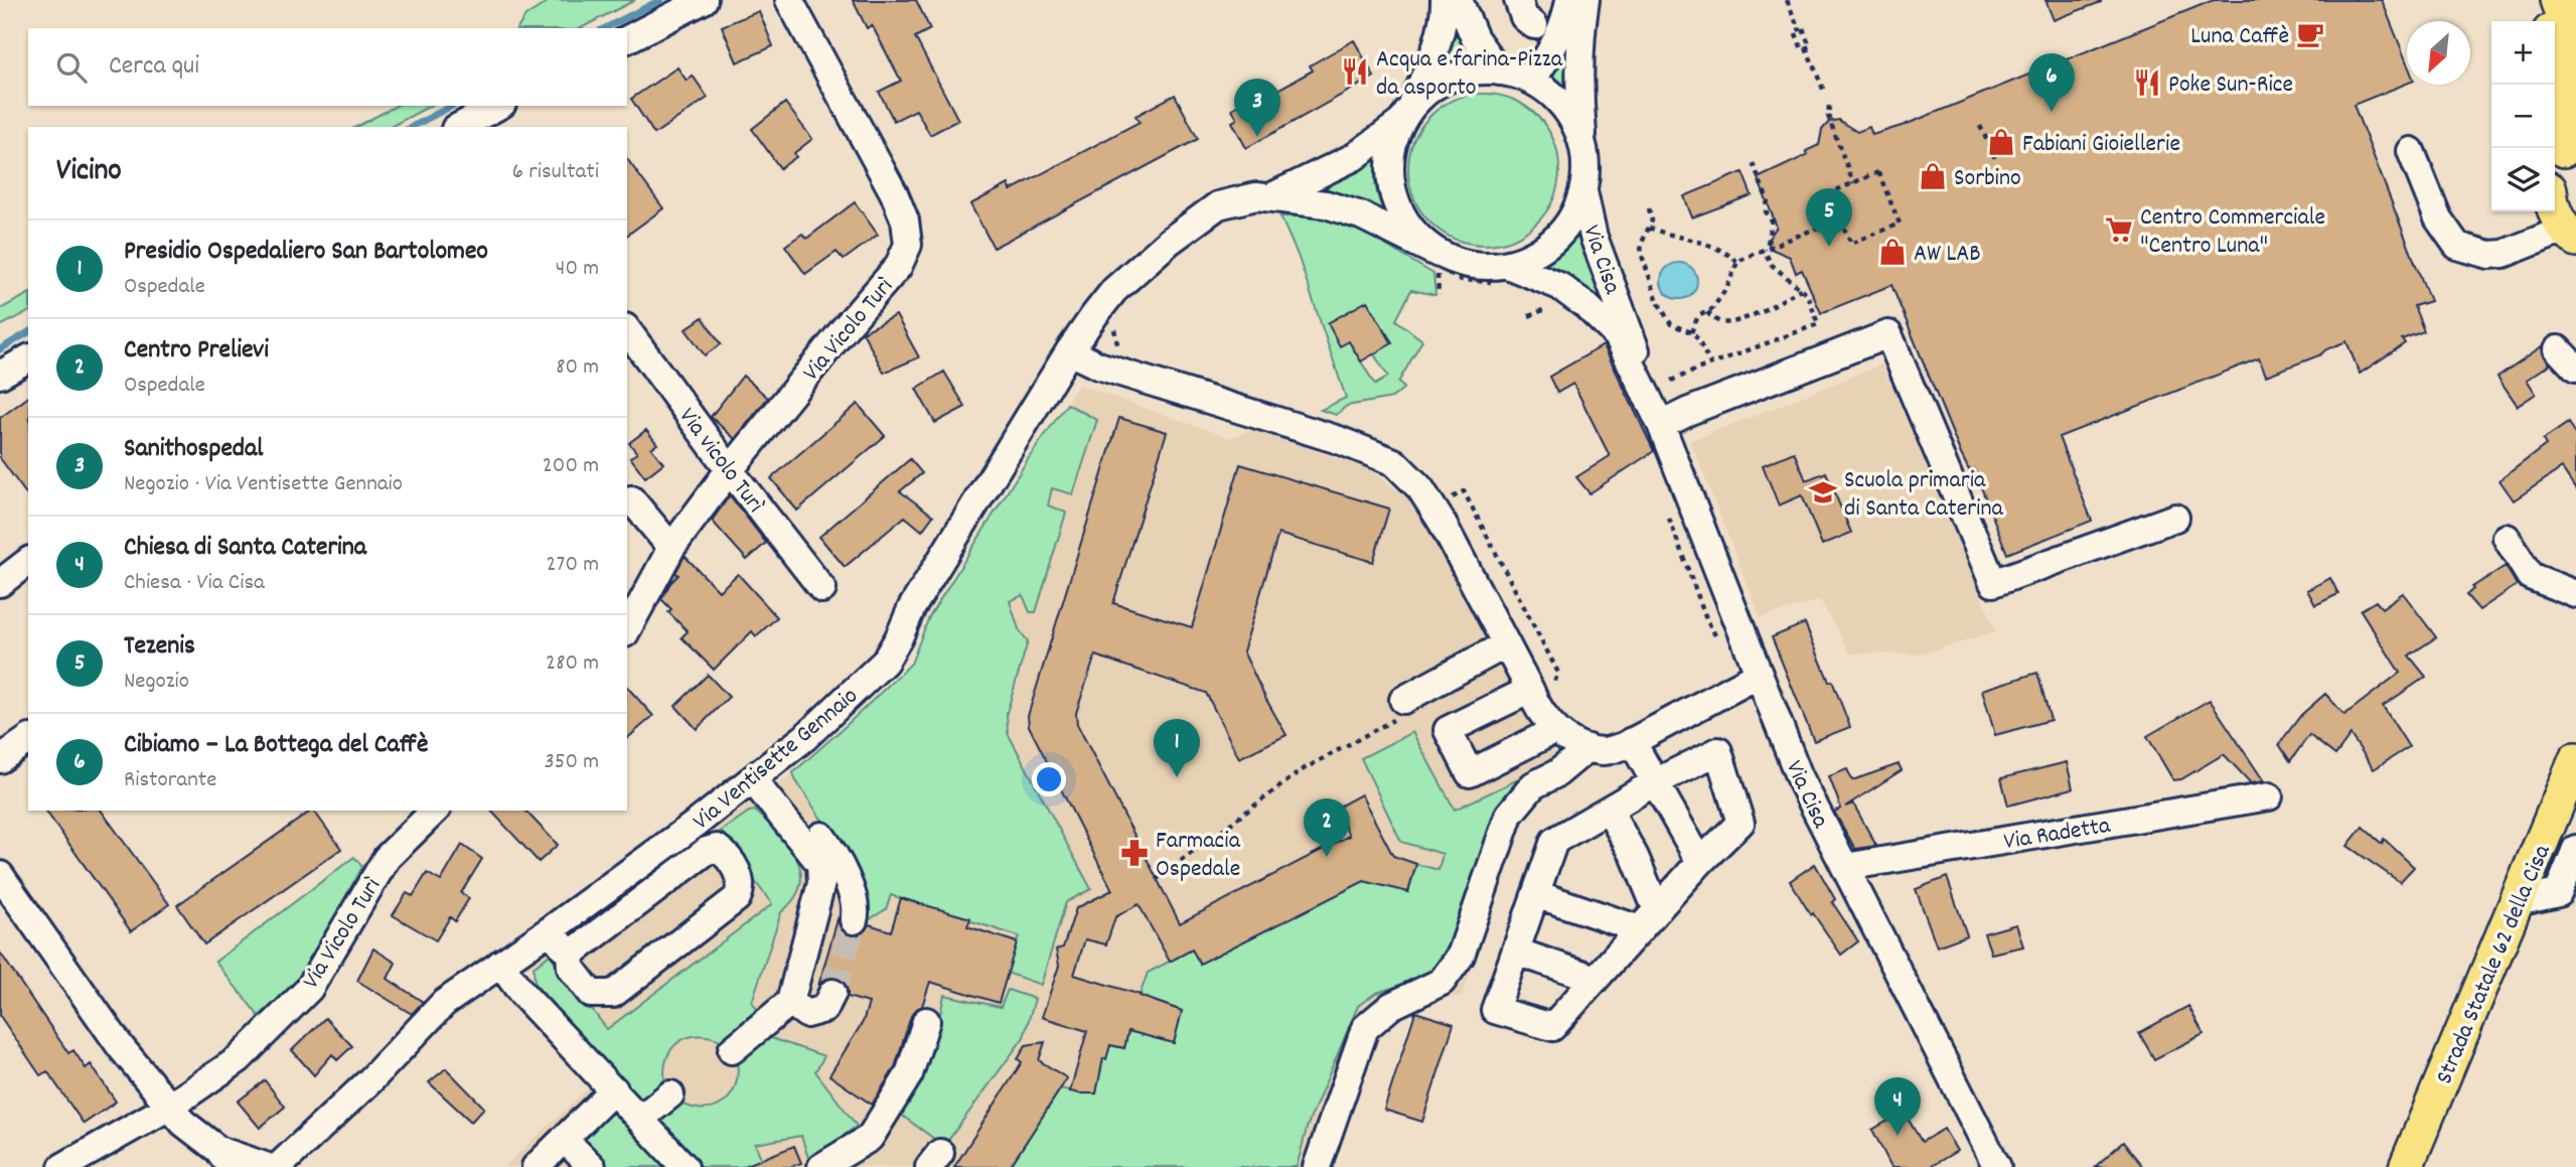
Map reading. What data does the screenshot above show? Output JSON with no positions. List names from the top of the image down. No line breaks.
{"streets":{"main road":["Strada Statale 62 della Cisa"],"street":["Via Cisa","Via Vicolo Turì","Via vicolo Turì","Via Ventisette Gennaio","Via Radetta"]},"crossings":[["Via Cisa","Via Ventisette Gennaio"],["Via Cisa","Via Radetta"],["Via Vicolo Turì","Via vicolo Turì"]],"places":{"cafe":["Luna Caffè"],"restaurant":["Acqua e farina-Pizza da asporto","Poke Sun-Rice"],"shop":["Fabiani Gioiellerie","Sorbino","AW LAB"],"supermarket":["Centro Commerciale \"Centro Luna\""],"school or university":["Scuola primaria di Santa Caterina"],"pharmacy":["Farmacia Ospedale"]},"north":"bottom left","page":{"map_buttons":["+","−"],"search":"Cerca qui","pins":["6","3","5","1","2","4"],"heading":["Vicino","6 risultati"],"list":[{"mark":"1","name":"Presidio Ospedaliero San Bartolomeo","note":"Ospedale","value":"40 m"},{"mark":"2","name":"Centro Prelievi","note":"Ospedale","value":"80 m"},{"mark":"3","name":"Sanithospedal","note":"Negozio · Via Ventisette Gennaio","value":"200 m"},{"mark":"4","name":"Chiesa di Santa Caterina","note":"Chiesa · Via Cisa","value":"270 m"},{"mark":"5","name":"Tezenis","note":"Negozio","value":"280 m"},{"mark":"6","name":"Cibiamo – La Bottega del Caffè","note":"Ristorante","value":"350 m"}]}}
